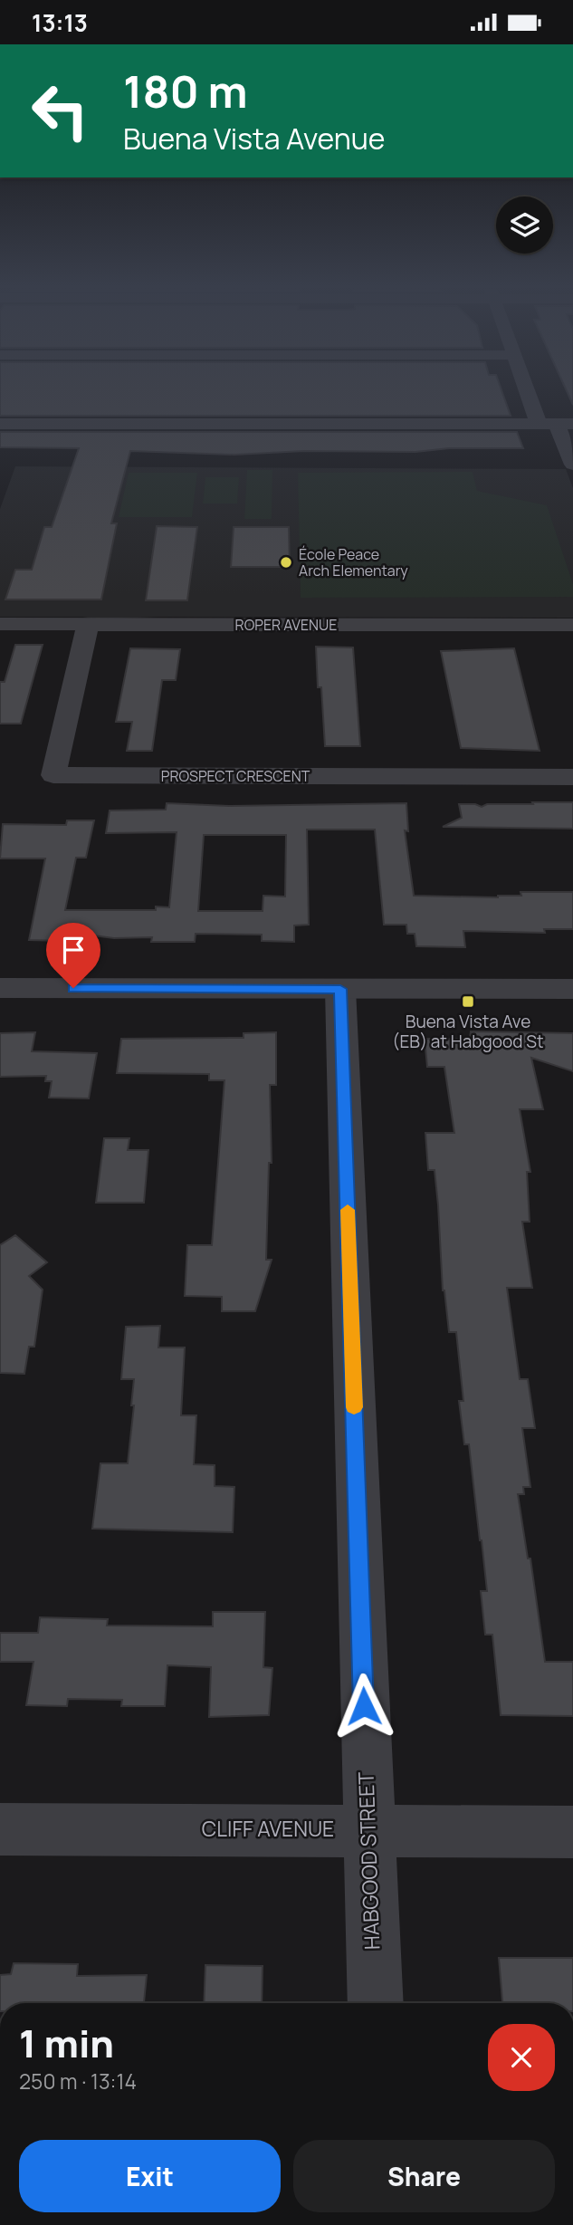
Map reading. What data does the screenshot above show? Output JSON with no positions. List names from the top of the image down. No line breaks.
{"streets":{"street":["ROPER AVENUE","PROSPECT CRESCENT","CLIFF AVENUE","HABGOOD STREET"]},"crossings":[["ROPER AVENUE","PROSPECT CRESCENT"],["CLIFF AVENUE","HABGOOD STREET"]],"places":{"other":["École Peace Arch Elementary"],"transit":["Buena Vista Ave (EB) at Habgood St"]},"page":{"status":"13:13","turn":["180 m","Buena Vista Avenue"],"heading":["1 min","250 m · 13:14"],"buttons":["Exit","Share"]}}
